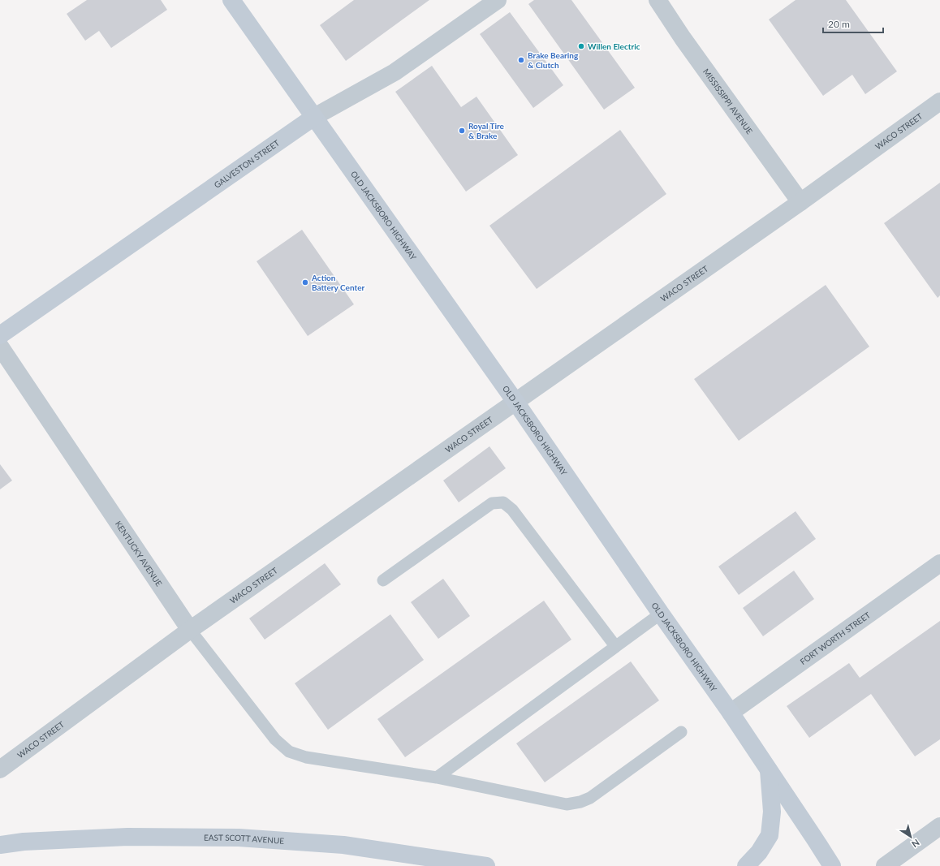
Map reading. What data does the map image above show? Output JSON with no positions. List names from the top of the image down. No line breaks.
{"streets":{"main road":["GALVESTON STREET","OLD JACKSBORO HIGHWAY","EAST SCOTT AVENUE"],"street":["MISSISSIPPI AVENUE","WACO STREET","KENTUCKY AVENUE","FORT WORTH STREET"]},"crossings":[["MISSISSIPPI AVENUE","WACO STREET"],["WACO STREET","OLD JACKSBORO HIGHWAY"],["WACO STREET","KENTUCKY AVENUE"],["GALVESTON STREET","OLD JACKSBORO HIGHWAY"],["OLD JACKSBORO HIGHWAY","FORT WORTH STREET"]],"places":["Willen Electric","Brake Bearing & Clutch","Royal Tire & Brake","Action Battery Center"],"scale_bar":"20 m","north":"bottom right"}
